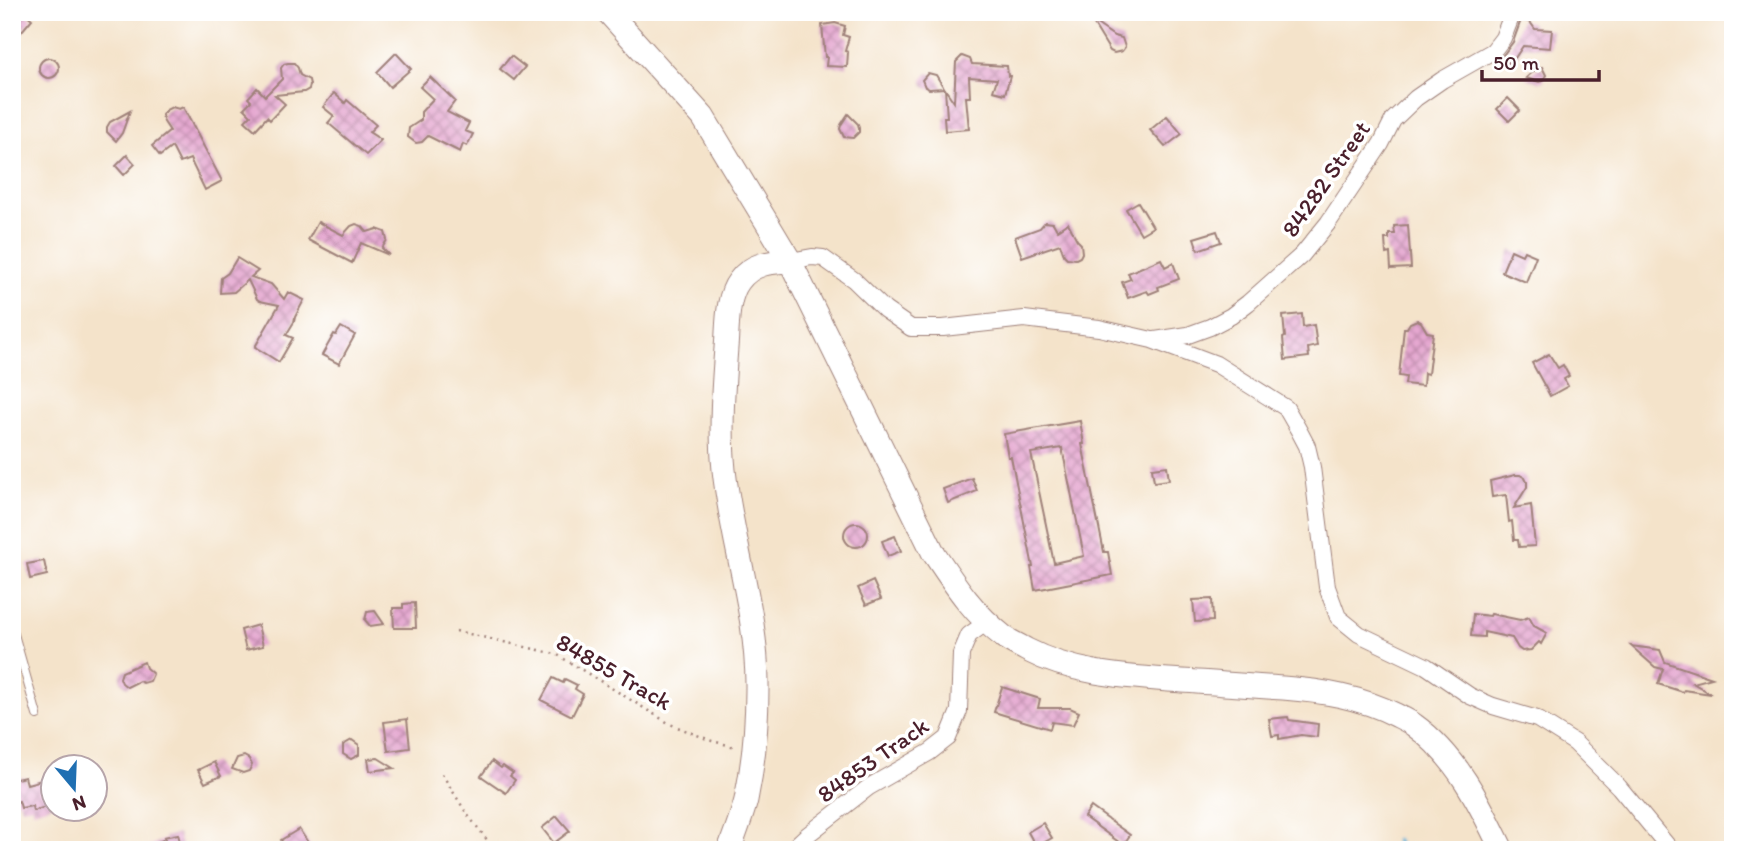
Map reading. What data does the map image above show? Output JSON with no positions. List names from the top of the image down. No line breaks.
{"streets":{"street":["84282 Street","84853 Track"],"path":["84855 Track"]},"scale_bar":"50 m","north":"bottom"}
